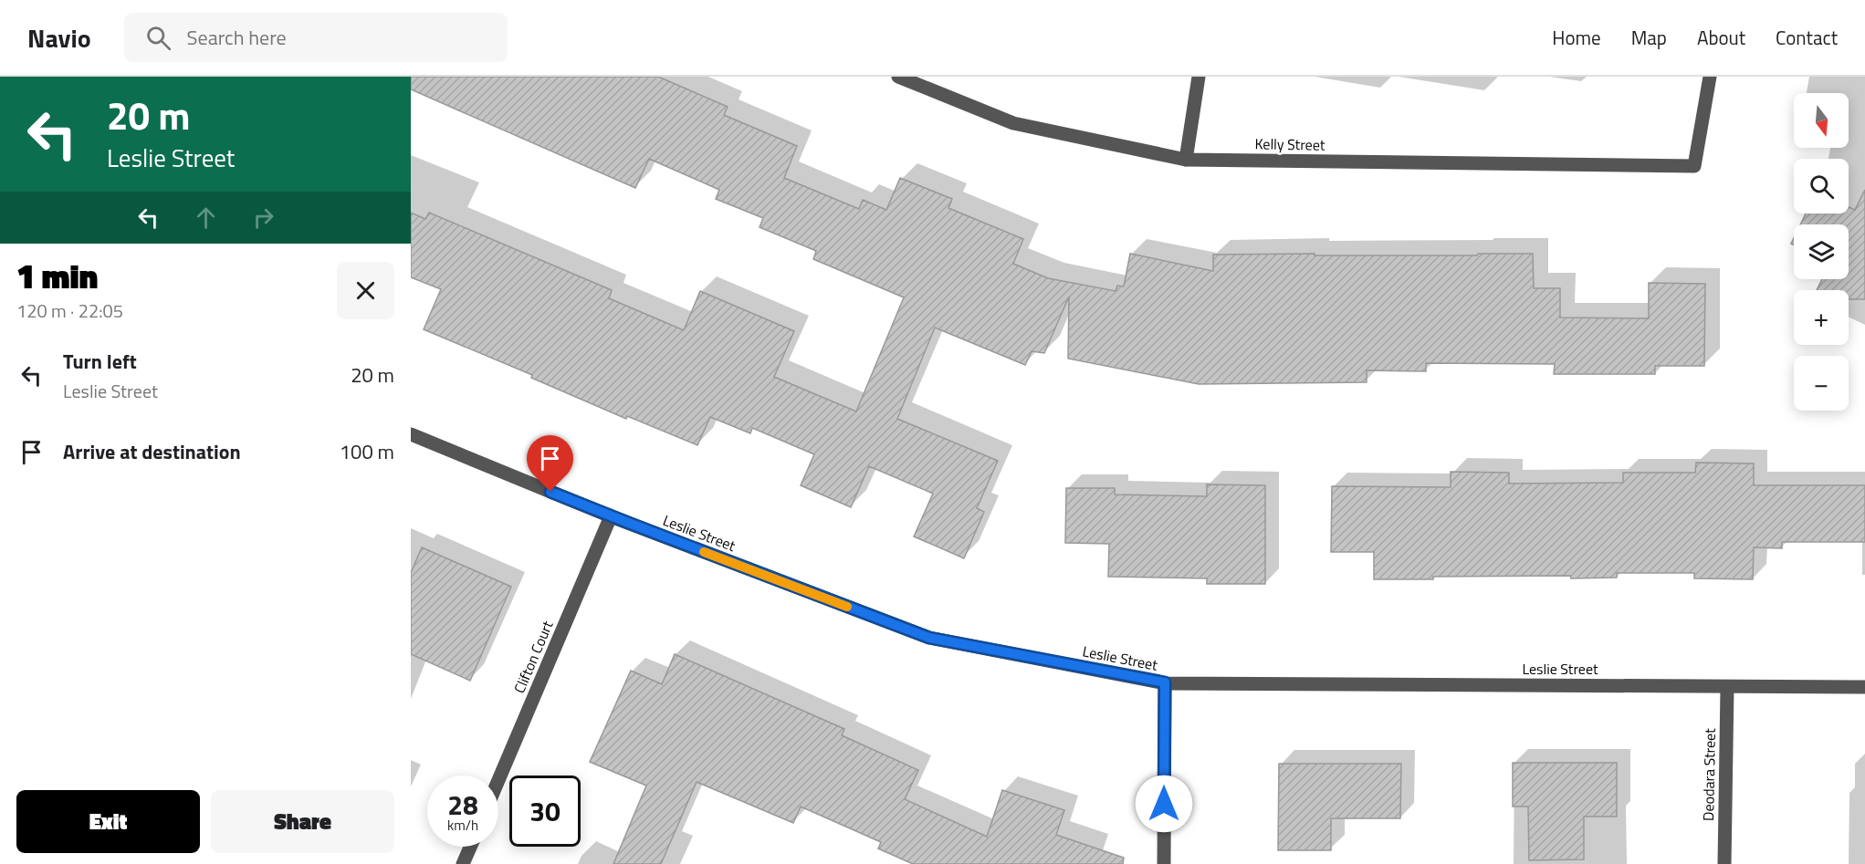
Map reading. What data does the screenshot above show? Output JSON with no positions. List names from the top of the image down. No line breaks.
{"streets":{"street":["Kelly Street","Leslie Street","Clifton Court","Deodara Street"]},"crossings":[["Leslie Street","Clifton Court"],["Leslie Street","Deodara Street"]],"north":"bottom","page":{"header":"Navio","search":"Search here","nav":["Home","Map","About","Contact"],"turn":["20 m","Leslie Street"],"map_buttons":["+","−"],"heading":["1 min","120 m · 22:05"],"list":[{"name":"Turn left","note":"Leslie Street","value":"20 m"},{"name":"Arrive at destination","value":"100 m"}],"speed":"28 km/h","limit":"30","buttons":["Exit","Share"]}}
